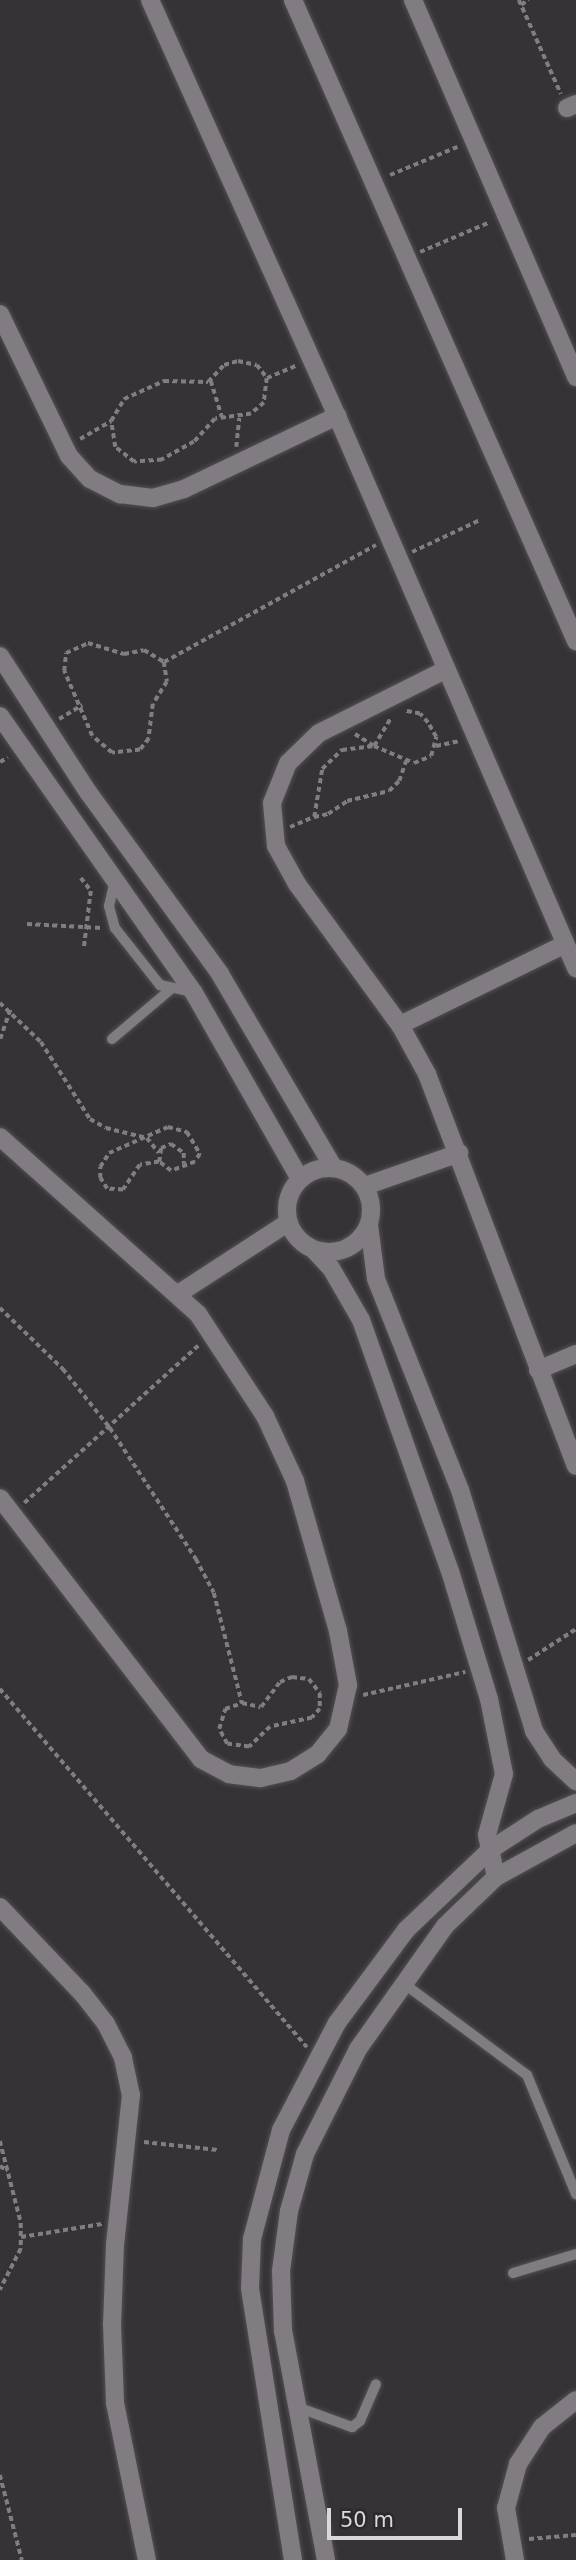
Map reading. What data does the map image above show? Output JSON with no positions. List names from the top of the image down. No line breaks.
{"scale_bar":"50 m"}
